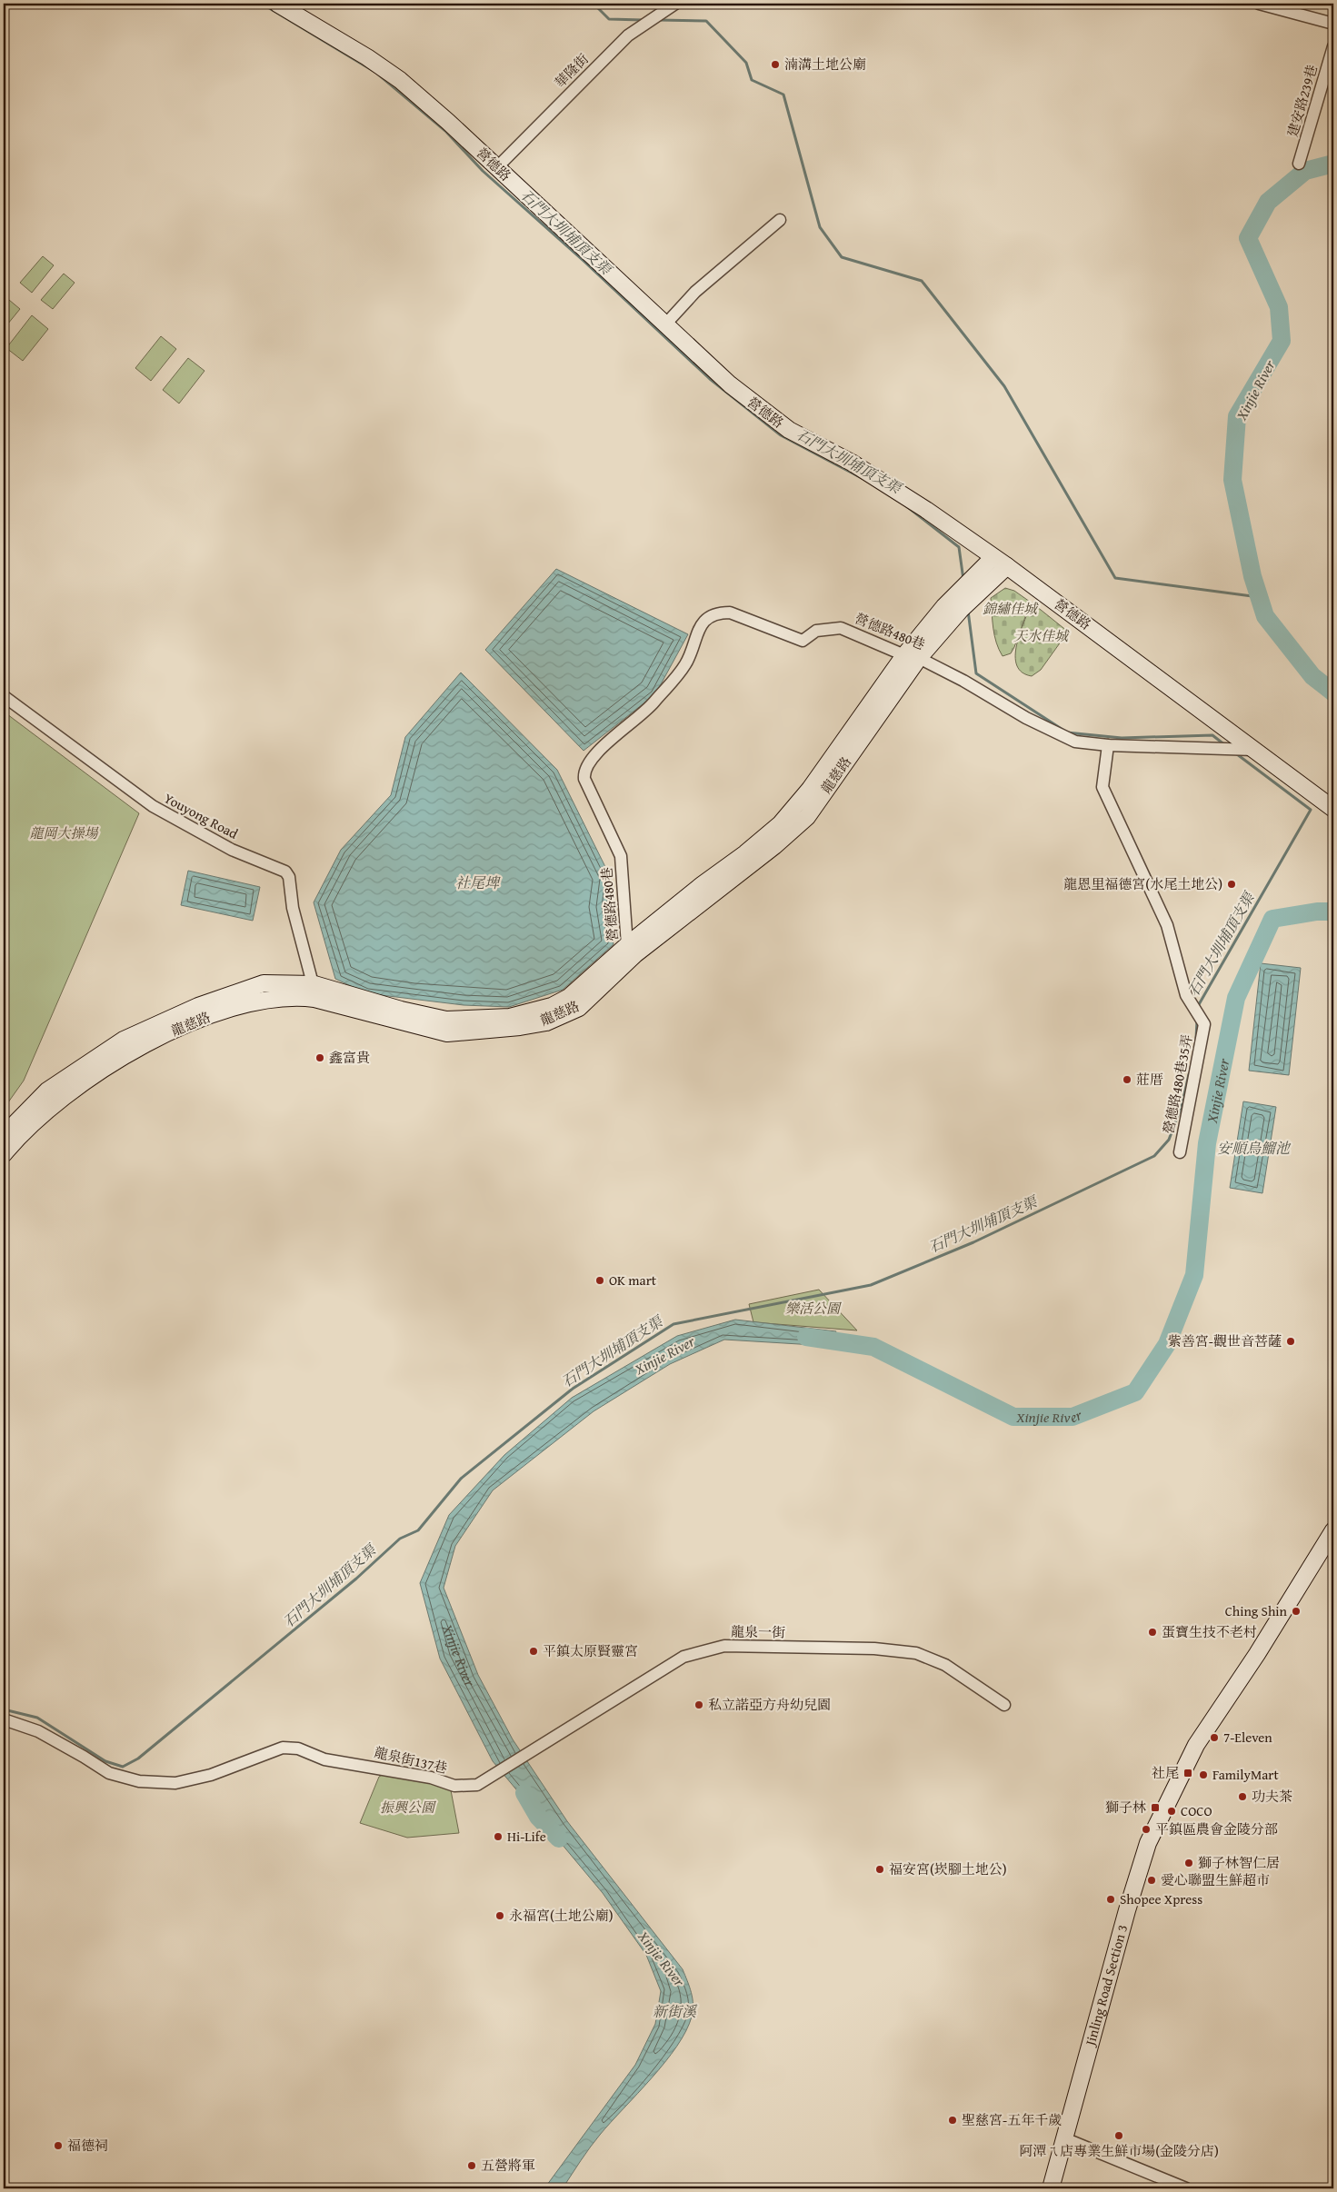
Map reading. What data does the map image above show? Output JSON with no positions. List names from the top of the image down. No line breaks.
{"streets":{"street":["華隆街","建安路239巷","營德路","營德路480巷","龍慈路","Youyong Road","營德路480巷35弄","龍泉一街","龍泉街137巷","Jinling Road Section 3"]},"crossings":[["華隆街","營德路"],["營德路","營德路480巷"],["營德路","龍慈路"],["營德路480巷","龍慈路"],["營德路480巷","營德路480巷35弄"],["龍慈路","Youyong Road"],["龍泉一街","龍泉街137巷"]],"water":["石門大圳埔頂支渠","Xinjie River","社尾埤","安順烏鰡池","新街溪"],"parks":["錦繡佳城","天水佳城","龍岡大操場","樂活公園","振興公園"],"places":{"other":["湳溝土地公廟","龍恩里福德宮(水尾土地公)","鑫富貴","莊厝","OK mart","紫善宮-觀世音菩薩","Ching Shin","蛋寶生技不老村","平鎮太原賢靈宮","私立諾亞方舟幼兒園","7-Eleven","FamilyMart","功夫茶","COCO","平鎮區農會金陵分部","Hi-Life","獅子林智仁居","福安宮(崁腳土地公)","愛心聯盟生鮮超市","Shopee Xpress","永福宮(土地公廟)","聖慈宮-五年千歲","阿潭ㄟ店專業生鮮市場(金陵分店)","福德祠","五營將軍"],"transit":["社尾","獅子林"]}}
